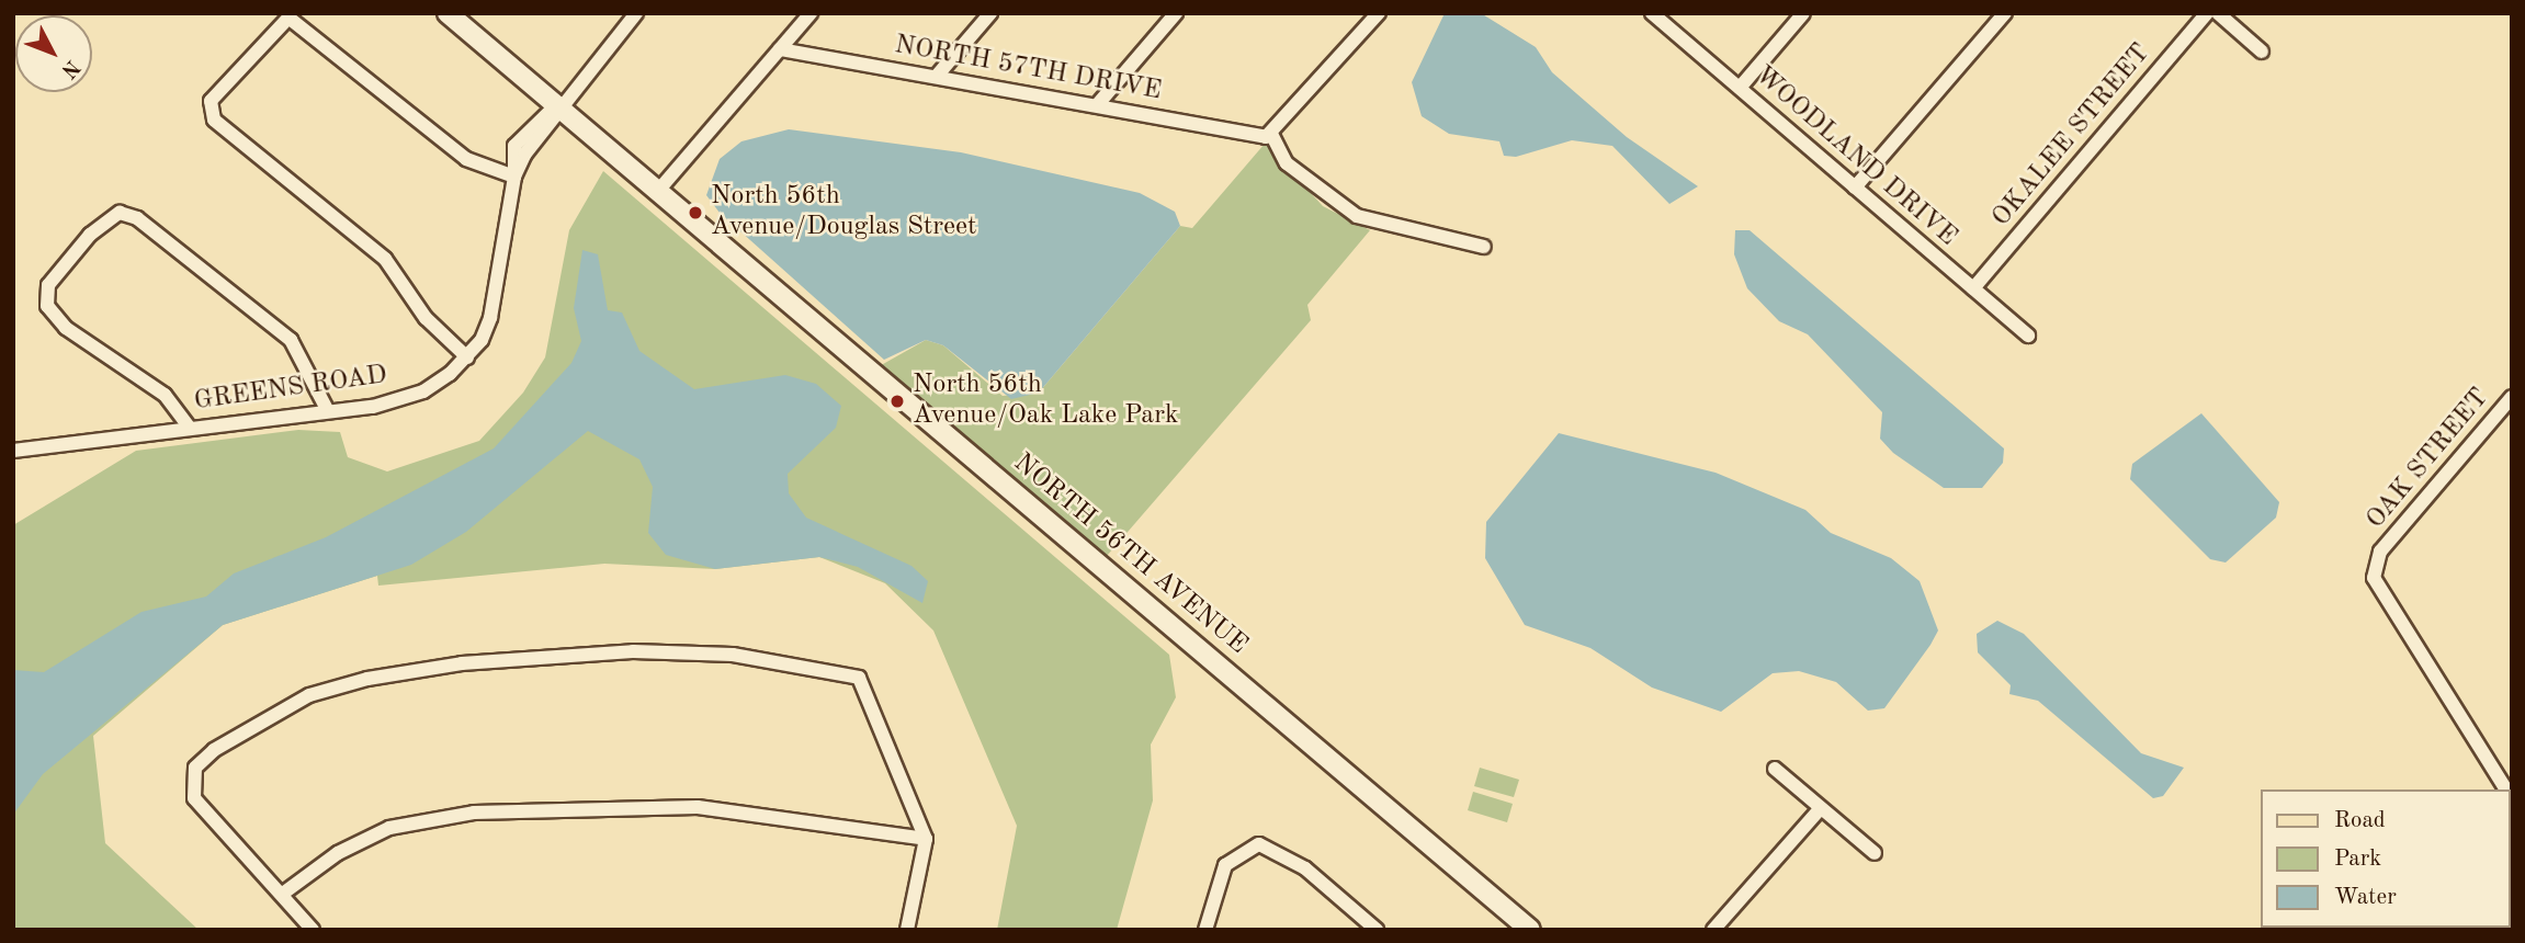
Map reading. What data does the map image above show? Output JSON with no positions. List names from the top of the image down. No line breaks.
{"streets":{"street":["NORTH 57TH DRIVE","OKALEE STREET","WOODLAND DRIVE","GREENS ROAD","OAK STREET","NORTH 56TH AVENUE"]},"crossings":[["OKALEE STREET","WOODLAND DRIVE"],["GREENS ROAD","NORTH 56TH AVENUE"]],"places":["North 56th Avenue/Douglas Street","North 56th Avenue/Oak Lake Park"],"legend":["Road","Park","Water"],"north":"bottom right"}
